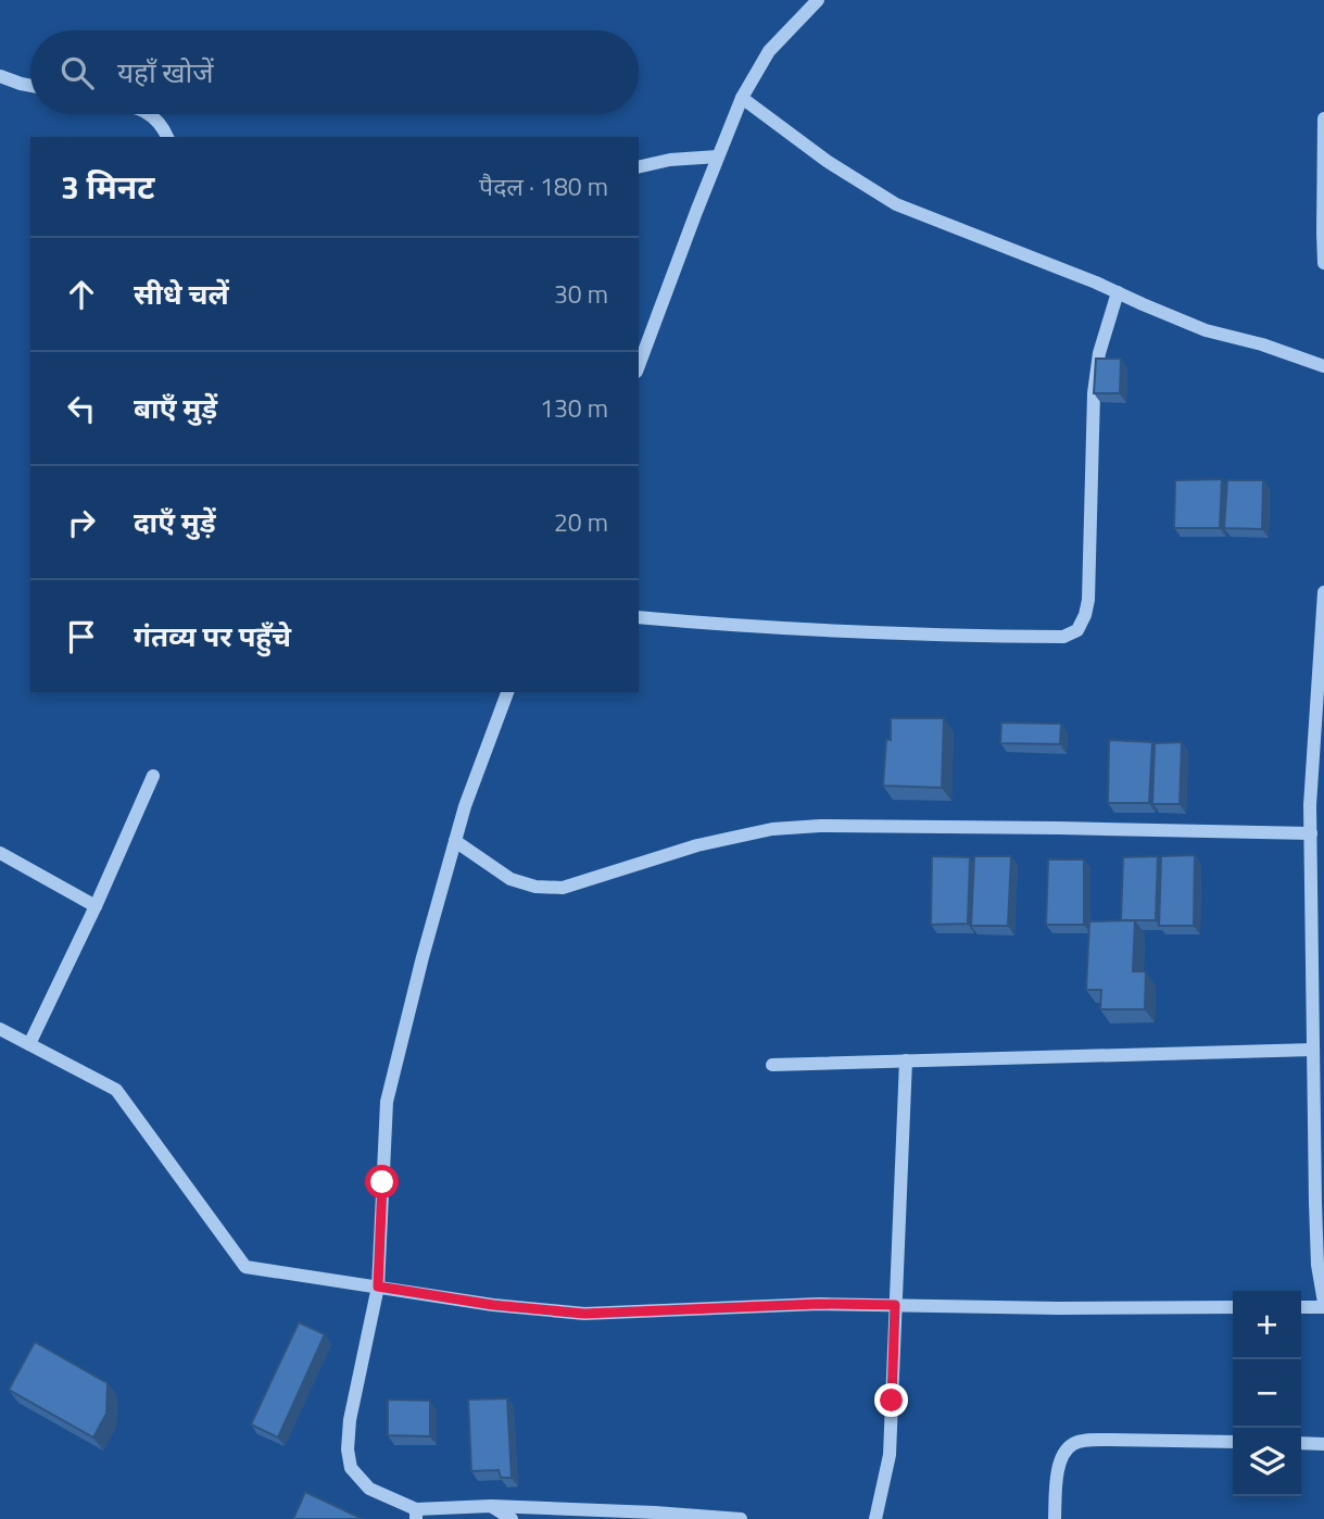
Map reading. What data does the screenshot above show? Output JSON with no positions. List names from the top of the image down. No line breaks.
{"page":{"search":"यहाँ खोजें","heading":["3 मिनट","पैदल · 180 m"],"list":[["सीधे चलें","30 m"],["बाएँ मुड़ें","130 m"],["दाएँ मुड़ें","20 m"],"गंतव्य पर पहुँचे"],"map_buttons":["+","−"]}}
